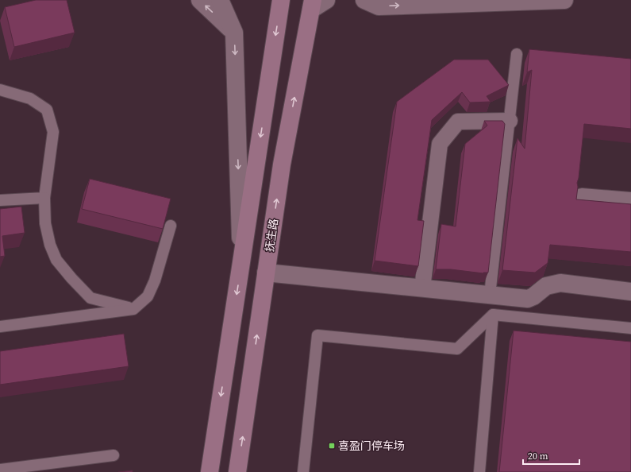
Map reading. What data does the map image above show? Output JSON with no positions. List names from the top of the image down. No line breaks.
{"streets":{"main road":["抚生路"]},"places":{"transit":["喜盈门停车场"]},"scale_bar":"20 m"}
